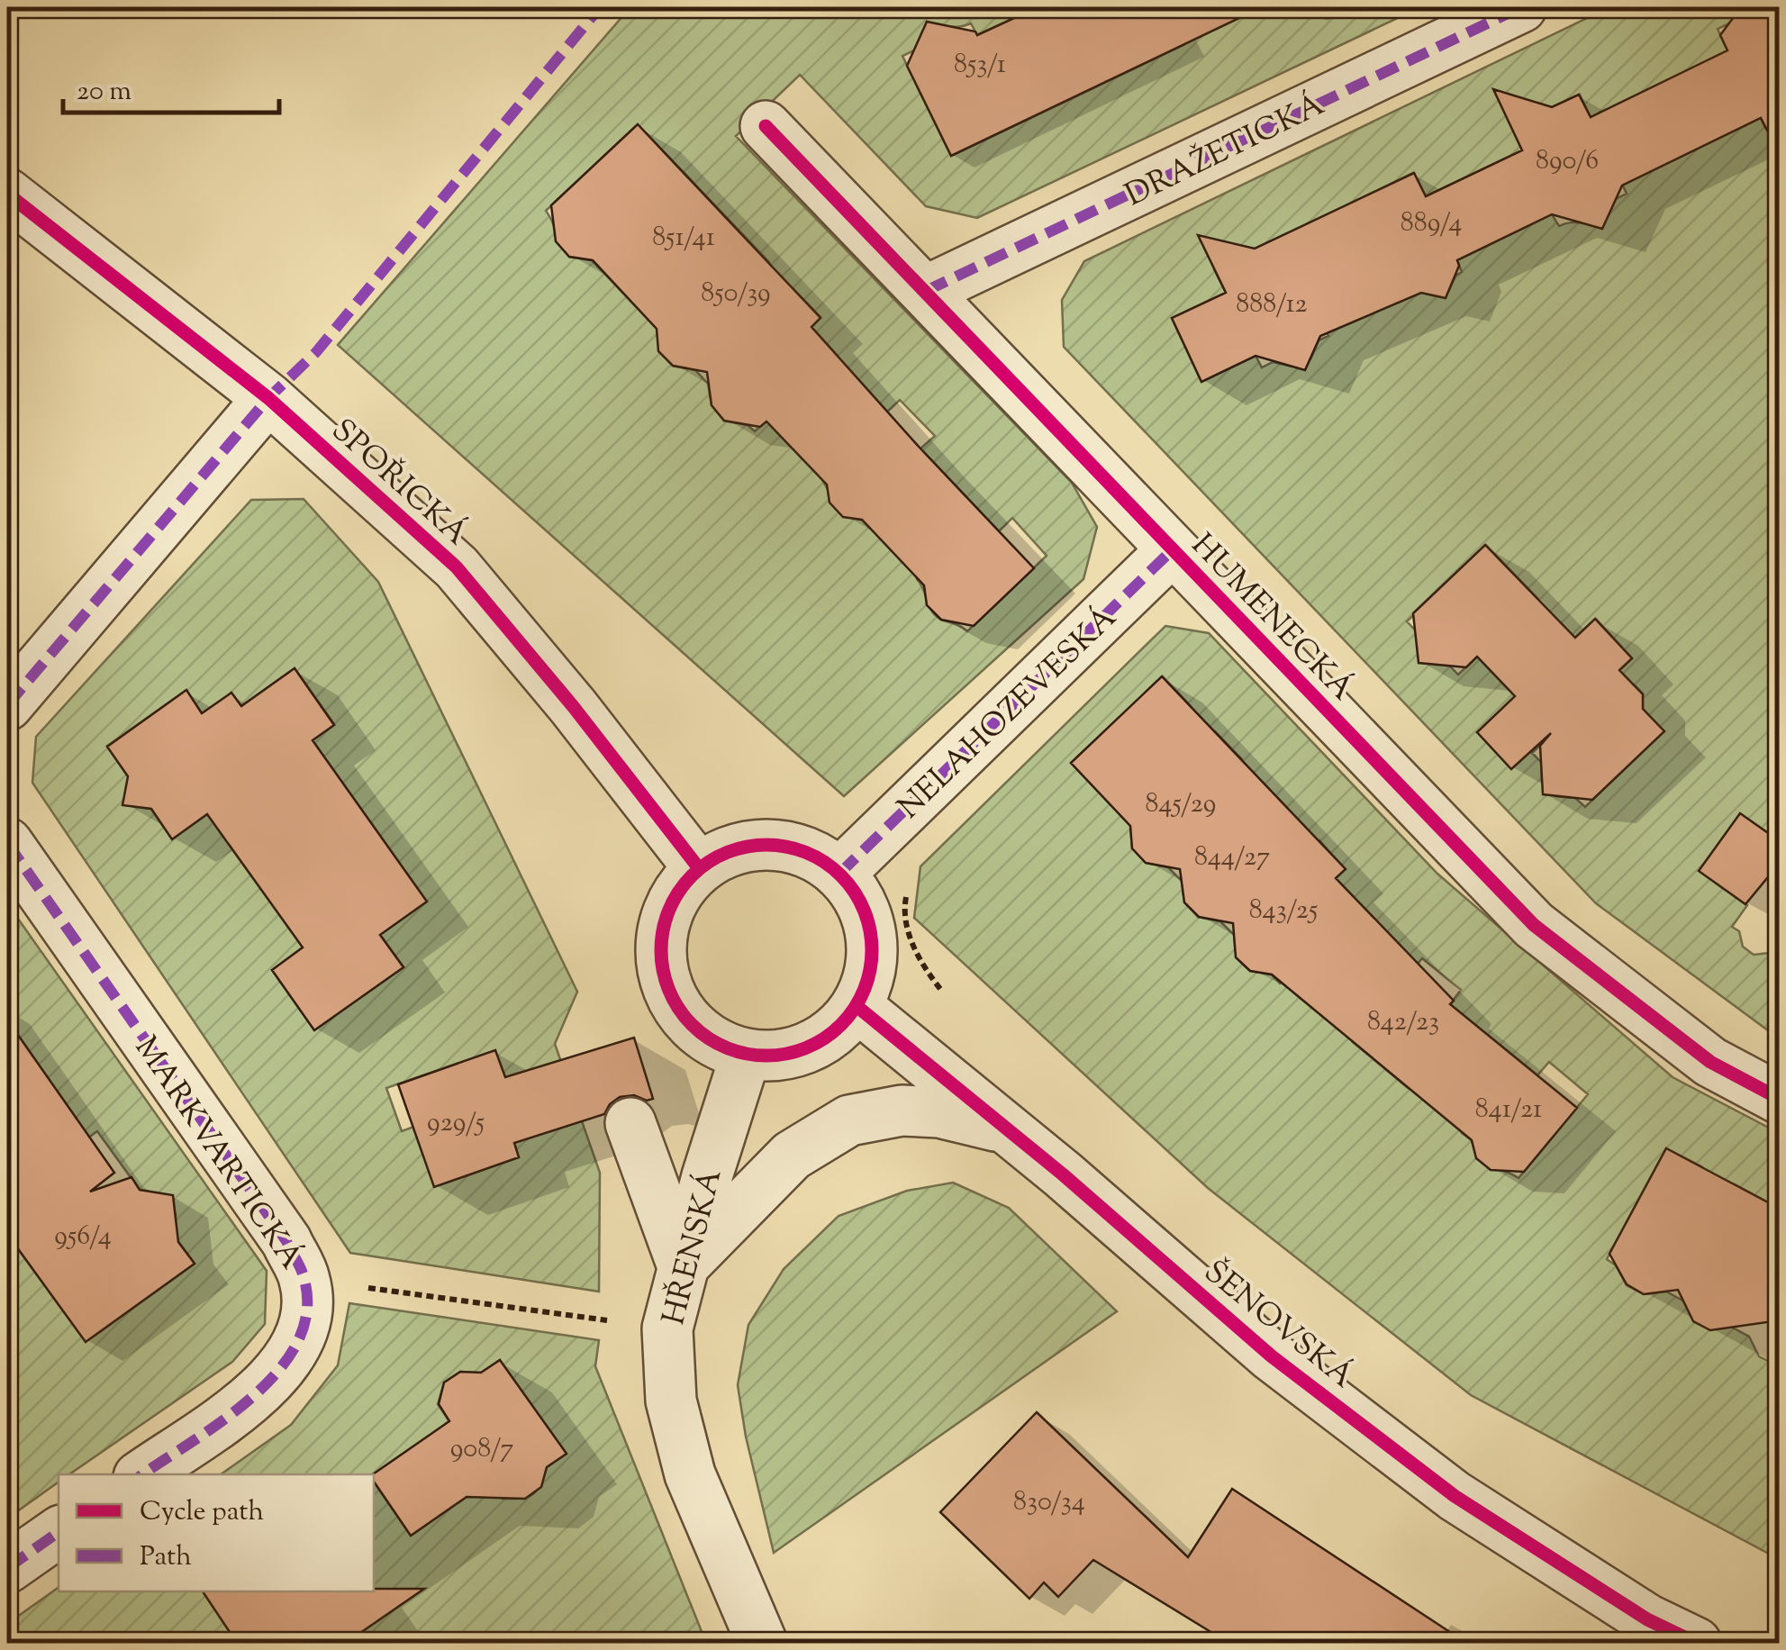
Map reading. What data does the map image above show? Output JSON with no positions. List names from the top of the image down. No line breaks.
{"streets":{"street":["DRAŽETICKÁ","SPOŘICKÁ","HUMENECKÁ","NELAHOZEVESKÁ","MARKVARTICKÁ","HŘENSKÁ","ŠENOVSKÁ"]},"crossings":[["DRAŽETICKÁ","HUMENECKÁ"],["SPOŘICKÁ","NELAHOZEVESKÁ"],["SPOŘICKÁ","HŘENSKÁ"],["SPOŘICKÁ","ŠENOVSKÁ"],["HUMENECKÁ","NELAHOZEVESKÁ"],["NELAHOZEVESKÁ","HŘENSKÁ"],["NELAHOZEVESKÁ","ŠENOVSKÁ"],["HŘENSKÁ","ŠENOVSKÁ"]],"house_numbers":["853/1","890/6","889/4","851/41","850/39","888/12","845/29","844/27","843/25","842/23","841/21","929/5","956/4","908/7","830/34"],"legend":["Cycle path","Path"],"scale_bar":"20 m"}
